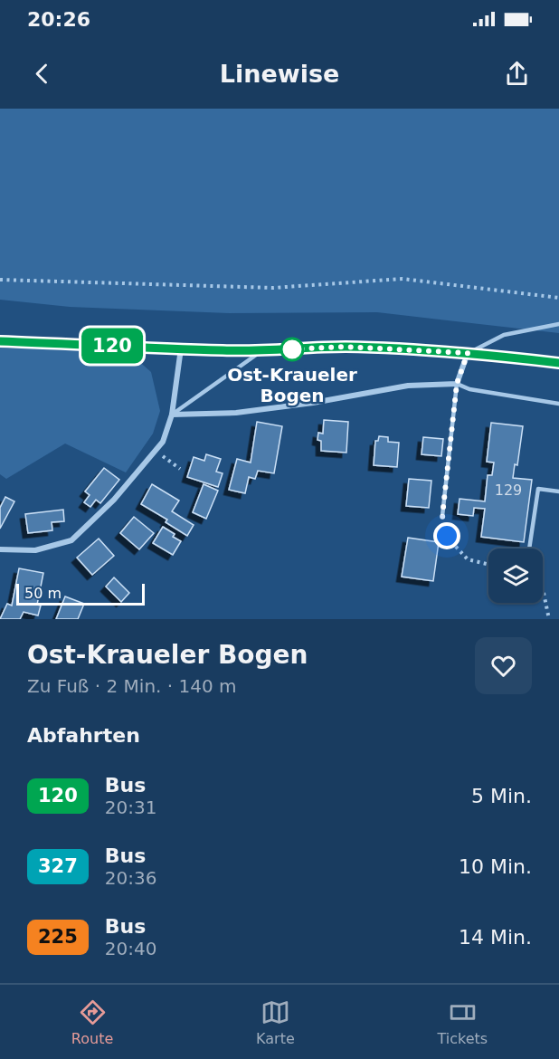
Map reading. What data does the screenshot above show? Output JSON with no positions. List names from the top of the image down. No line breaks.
{"places":["Ost-Kraueler Bogen"],"lines":["bus line 120"],"house_numbers":["129"],"scale_bar":"50 m","page":{"status":"20:26","header":"Linewise","on_map":"120","scale":"50 m","heading":[["Ost-Kraueler Bogen","Zu Fuß · 2 Min. · 140 m"],"Abfahrten"],"list":[{"mark":"120","name":"Bus","note":"20:31","value":"5 Min."},{"mark":"327","name":"Bus","note":"20:36","value":"10 Min."},{"mark":"225","name":"Bus","note":"20:40","value":"14 Min."}],"tabs":["Route","Karte","Tickets"]}}
